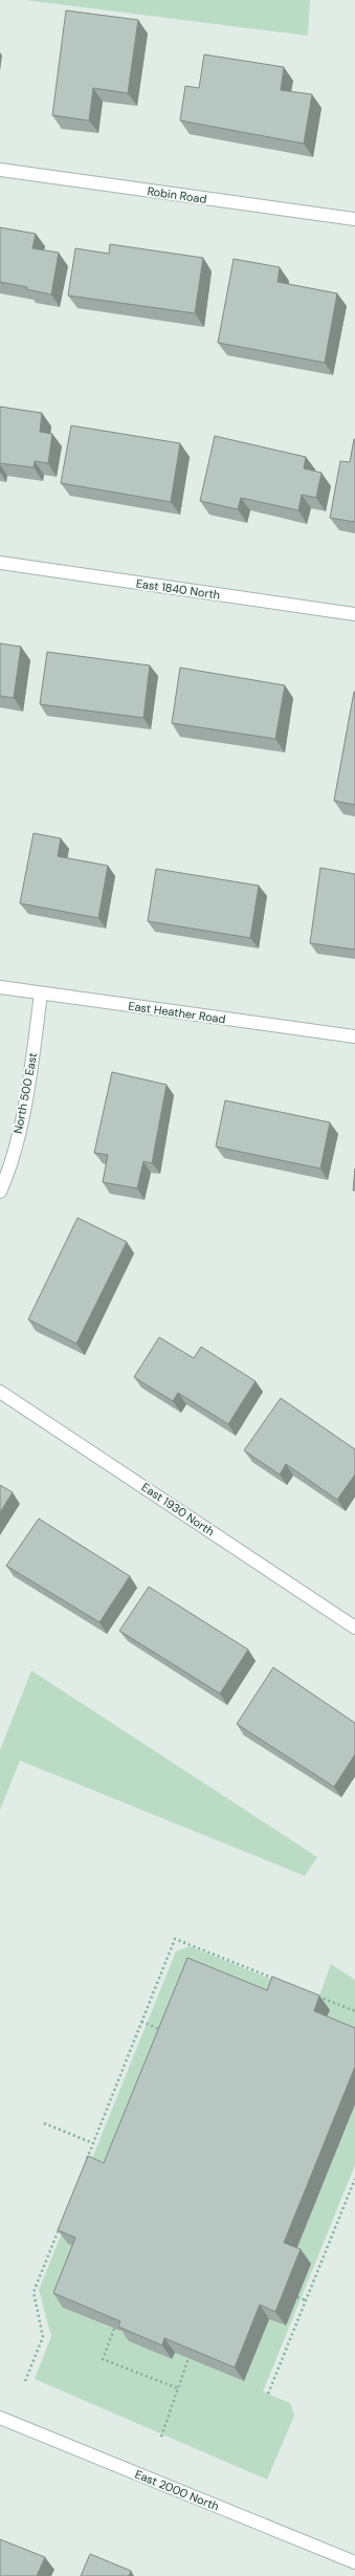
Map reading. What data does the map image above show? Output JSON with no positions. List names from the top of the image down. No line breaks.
{"streets":{"street":["Robin Road","East 1840 North","East Heather Road","North 500 East","East 1930 North","East 2000 North"]},"crossings":[["East Heather Road","North 500 East"]]}
